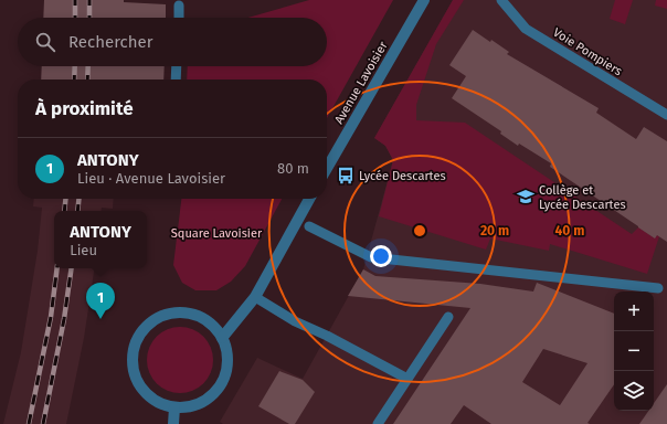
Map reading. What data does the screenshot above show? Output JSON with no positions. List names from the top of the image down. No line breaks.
{"streets":{"street":["Avenue Lavoisier"],"lane":["Voie Pompiers"]},"parks":["Square Lavoisier"],"places":{"bus stop":["Lycée Descartes"],"school or university":["Collège et Lycée Descartes"]},"page":{"search":"Rechercher","heading":"À proximité","list":[{"mark":"1","name":"ANTONY","note":"Lieu · Avenue Lavoisier","value":"80 m"}],"popup":["ANTONY","Lieu"],"pins":"1","map_buttons":["+","−"]},"rings":["20 m","40 m"]}
